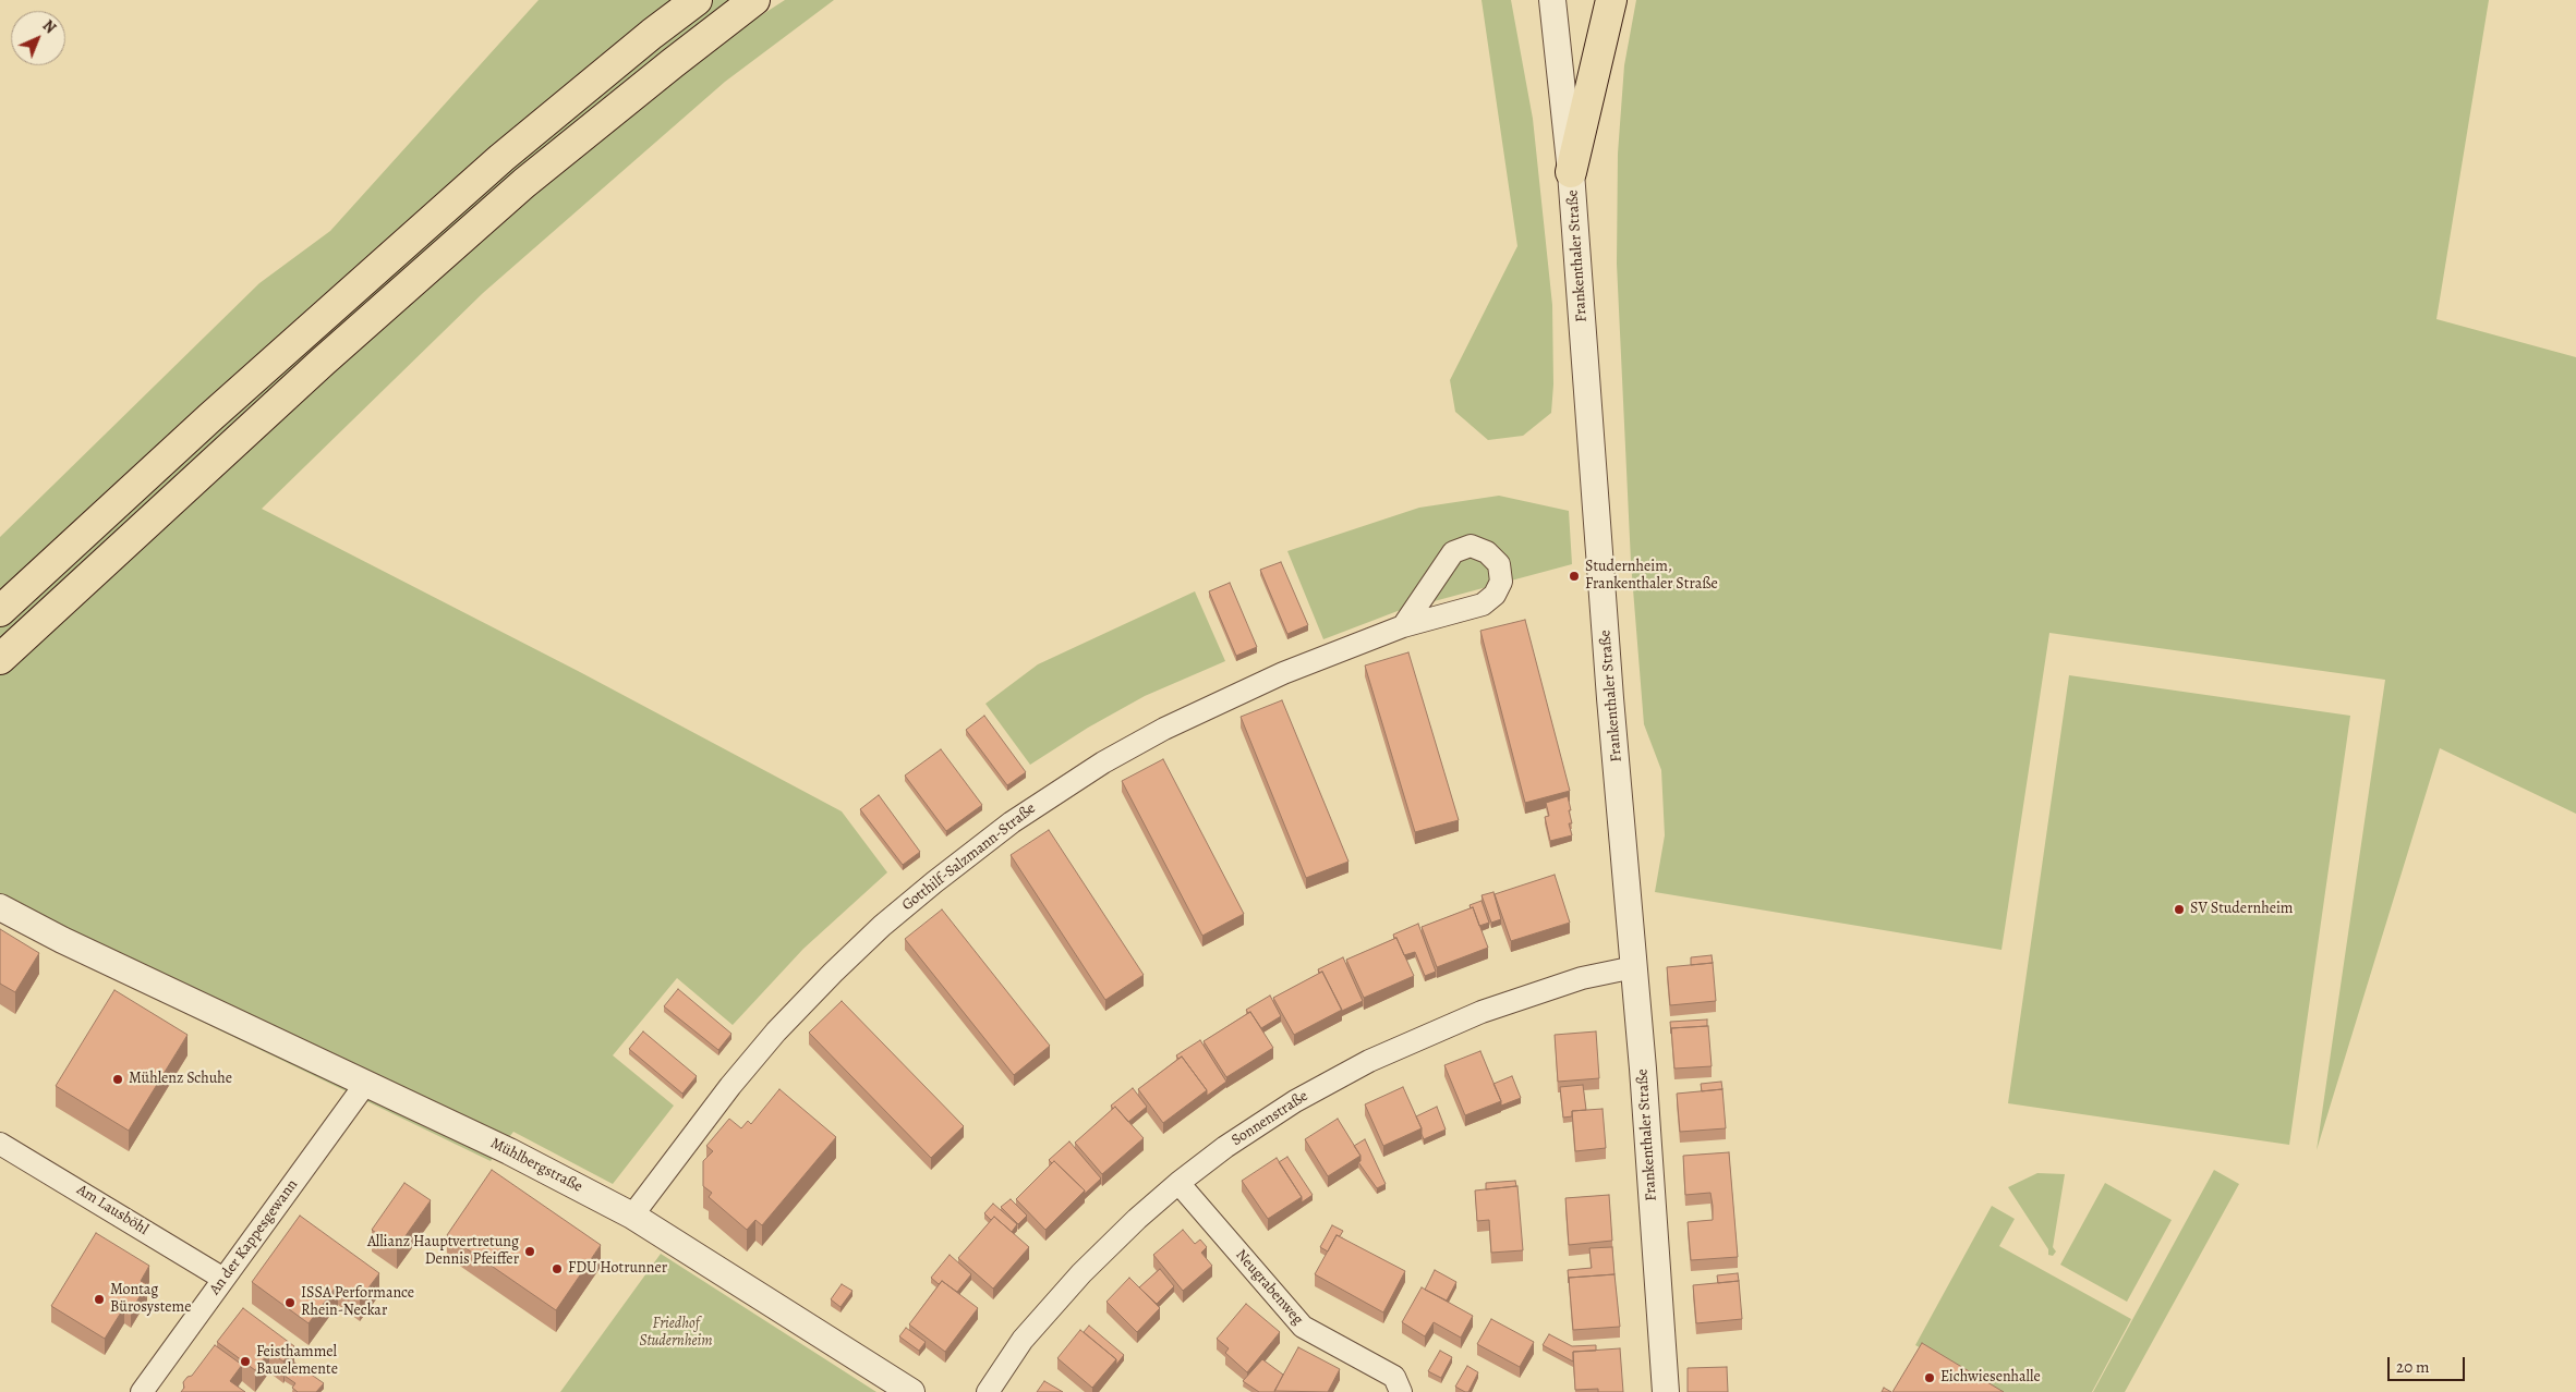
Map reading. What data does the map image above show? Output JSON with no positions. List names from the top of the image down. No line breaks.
{"streets":{"street":["Frankenthaler Straße","Gotthilf-Salzmann-Straße","Sonnenstraße","Mühlbergstraße","Am Lausböhl","An der Kappesgewann","Neugrabenweg"]},"crossings":[["Frankenthaler Straße","Sonnenstraße"],["Gotthilf-Salzmann-Straße","Mühlbergstraße"],["Sonnenstraße","Neugrabenweg"],["Mühlbergstraße","An der Kappesgewann"],["Am Lausböhl","An der Kappesgewann"]],"parks":["Friedhof Studernheim"],"places":["Studernheim, Frankenthaler Straße","SV Studernheim","Mühlenz Schuhe","Allianz Hauptvertretung Dennis Pfeiffer","FDU Hotrunner","Montag Bürosysteme","ISSA Performance Rhein-Neckar","Feisthammel Bauelemente","Eichwiesenhalle"],"scale_bar":"20 m","north":"top right"}
